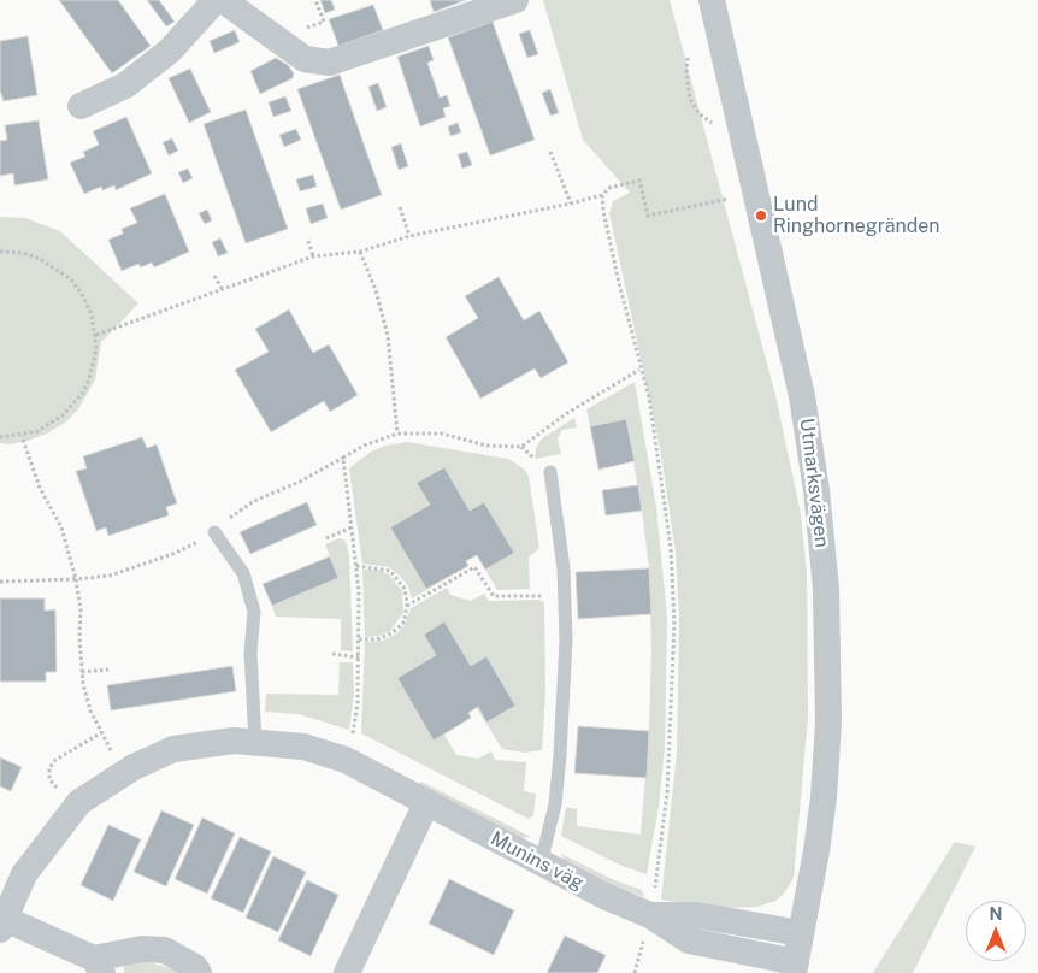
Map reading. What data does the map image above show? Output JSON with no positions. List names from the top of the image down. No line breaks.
{"streets":{"street":["Utmarksvägen","Munins väg"]},"places":["Lund Ringhornegränden"],"north":"top"}
